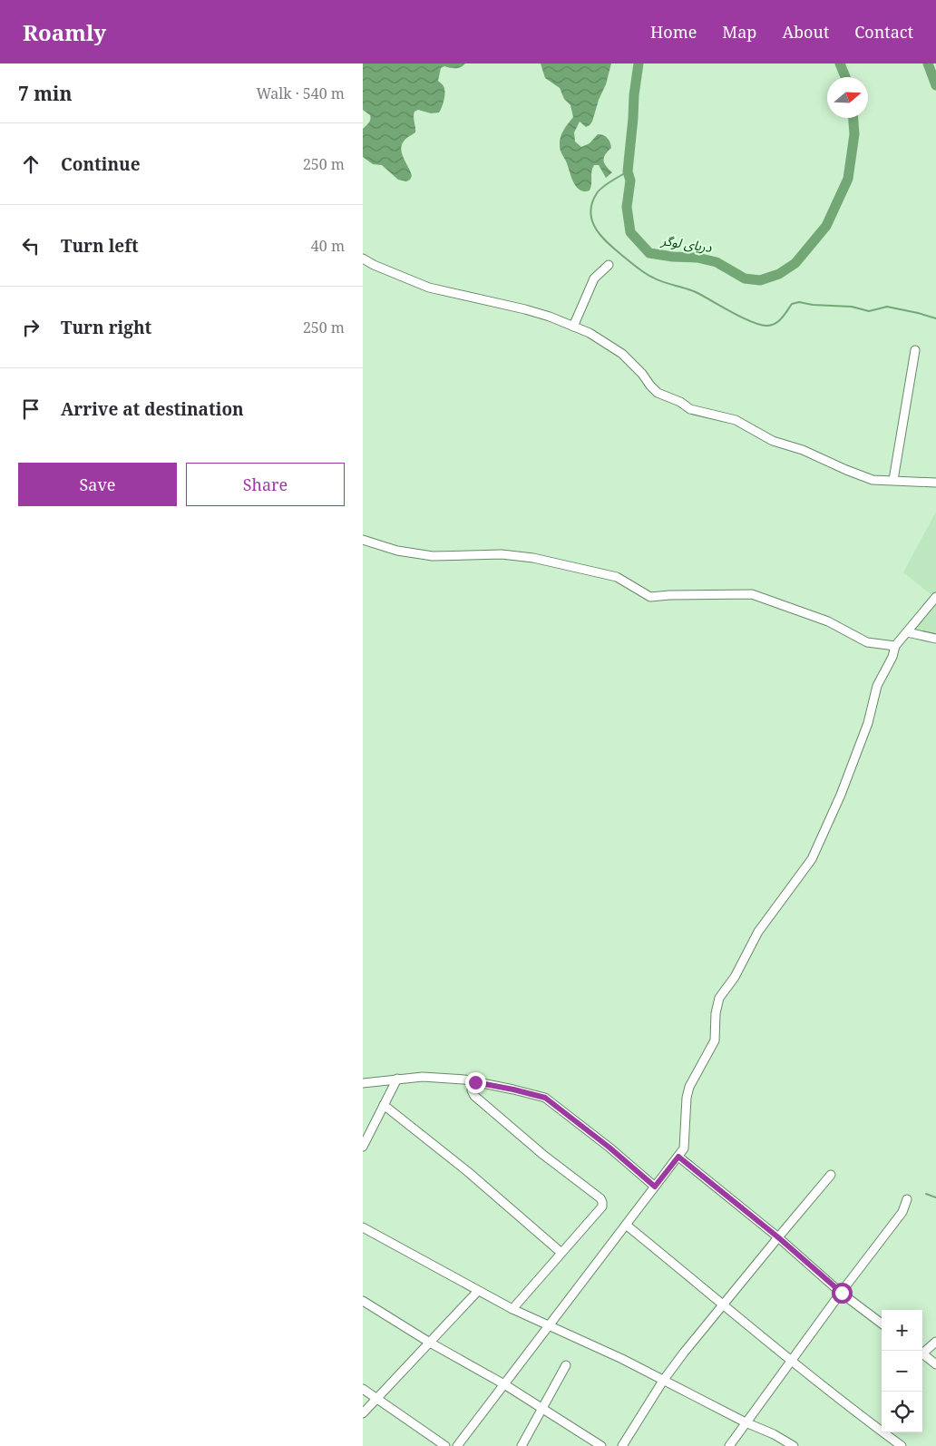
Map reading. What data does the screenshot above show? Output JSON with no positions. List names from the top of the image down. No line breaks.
{"water":["دریای لوگر"],"north":"right","page":{"header":"Roamly","nav":["Home","Map","About","Contact"],"heading":["7 min","Walk · 540 m"],"list":[["Continue","250 m"],["Turn left","40 m"],["Turn right","250 m"],"Arrive at destination"],"buttons":["Save","Share"],"map_buttons":["+","−"]}}
